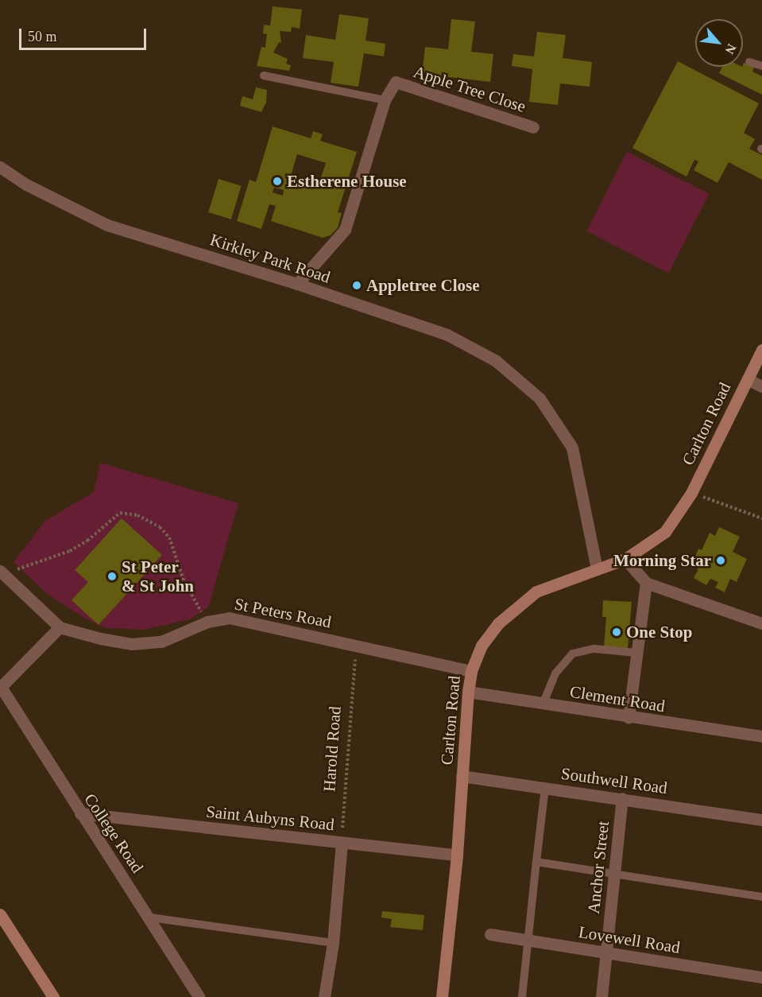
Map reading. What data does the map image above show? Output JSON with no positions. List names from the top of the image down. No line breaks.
{"streets":{"street":["Apple Tree Close","Kirkley Park Road","Carlton Road","St Peters Road","Clement Road","Southwell Road","Saint Aubyns Road","College Road","Anchor Street","Lovewell Road"],"path":["Harold Road"]},"crossings":[["Apple Tree Close","Kirkley Park Road"],["Kirkley Park Road","Carlton Road"],["Carlton Road","St Peters Road"],["Carlton Road","Clement Road"],["Carlton Road","Southwell Road"],["Carlton Road","Saint Aubyns Road"],["St Peters Road","Harold Road"],["Harold Road","Saint Aubyns Road"],["Southwell Road","Anchor Street"],["Saint Aubyns Road","College Road"],["Anchor Street","Lovewell Road"]],"places":["Estherene House","Appletree Close","Morning Star","St Peter & St John","One Stop"],"scale_bar":"50 m","north":"bottom right"}
